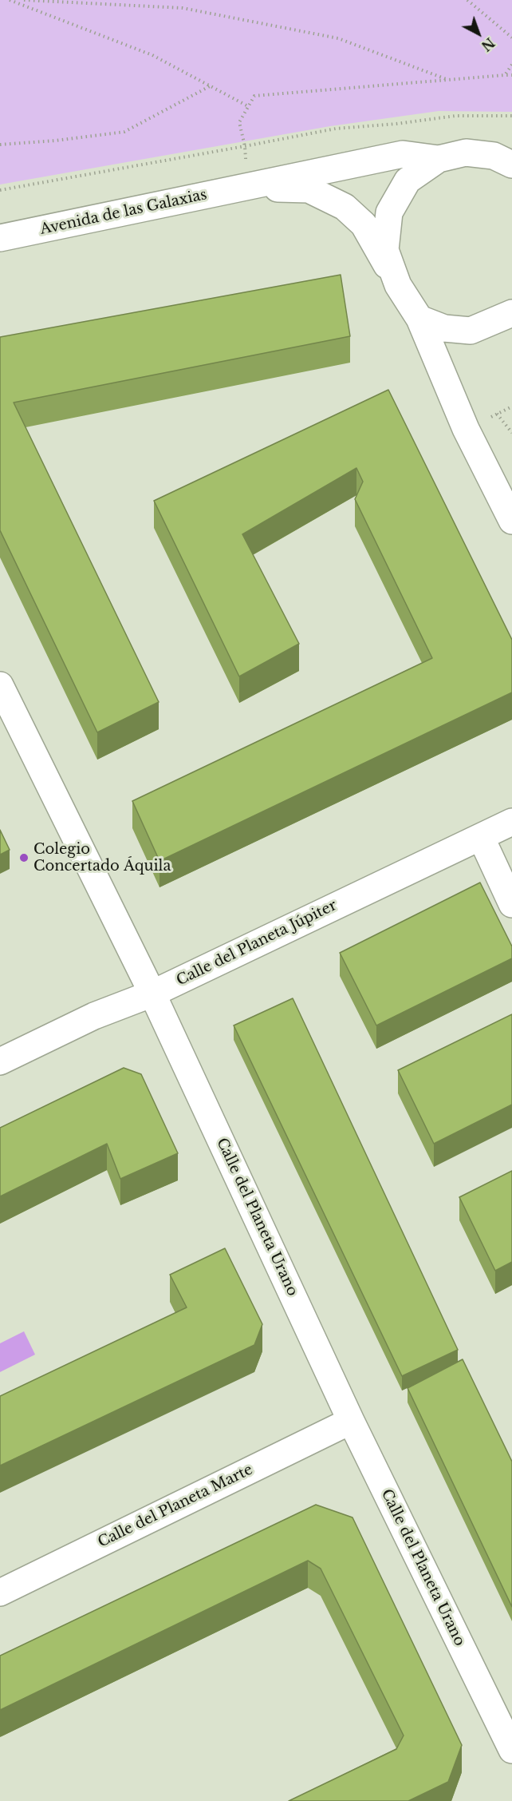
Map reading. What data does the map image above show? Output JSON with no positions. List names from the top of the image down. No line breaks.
{"streets":{"street":["Avenida de las Galaxias","Calle del Planeta Júpiter","Calle del Planeta Urano","Calle del Planeta Marte"]},"crossings":[["Calle del Planeta Júpiter","Calle del Planeta Urano"],["Calle del Planeta Urano","Calle del Planeta Marte"]],"places":["Colegio Concertado Áquila"],"north":"bottom right"}
